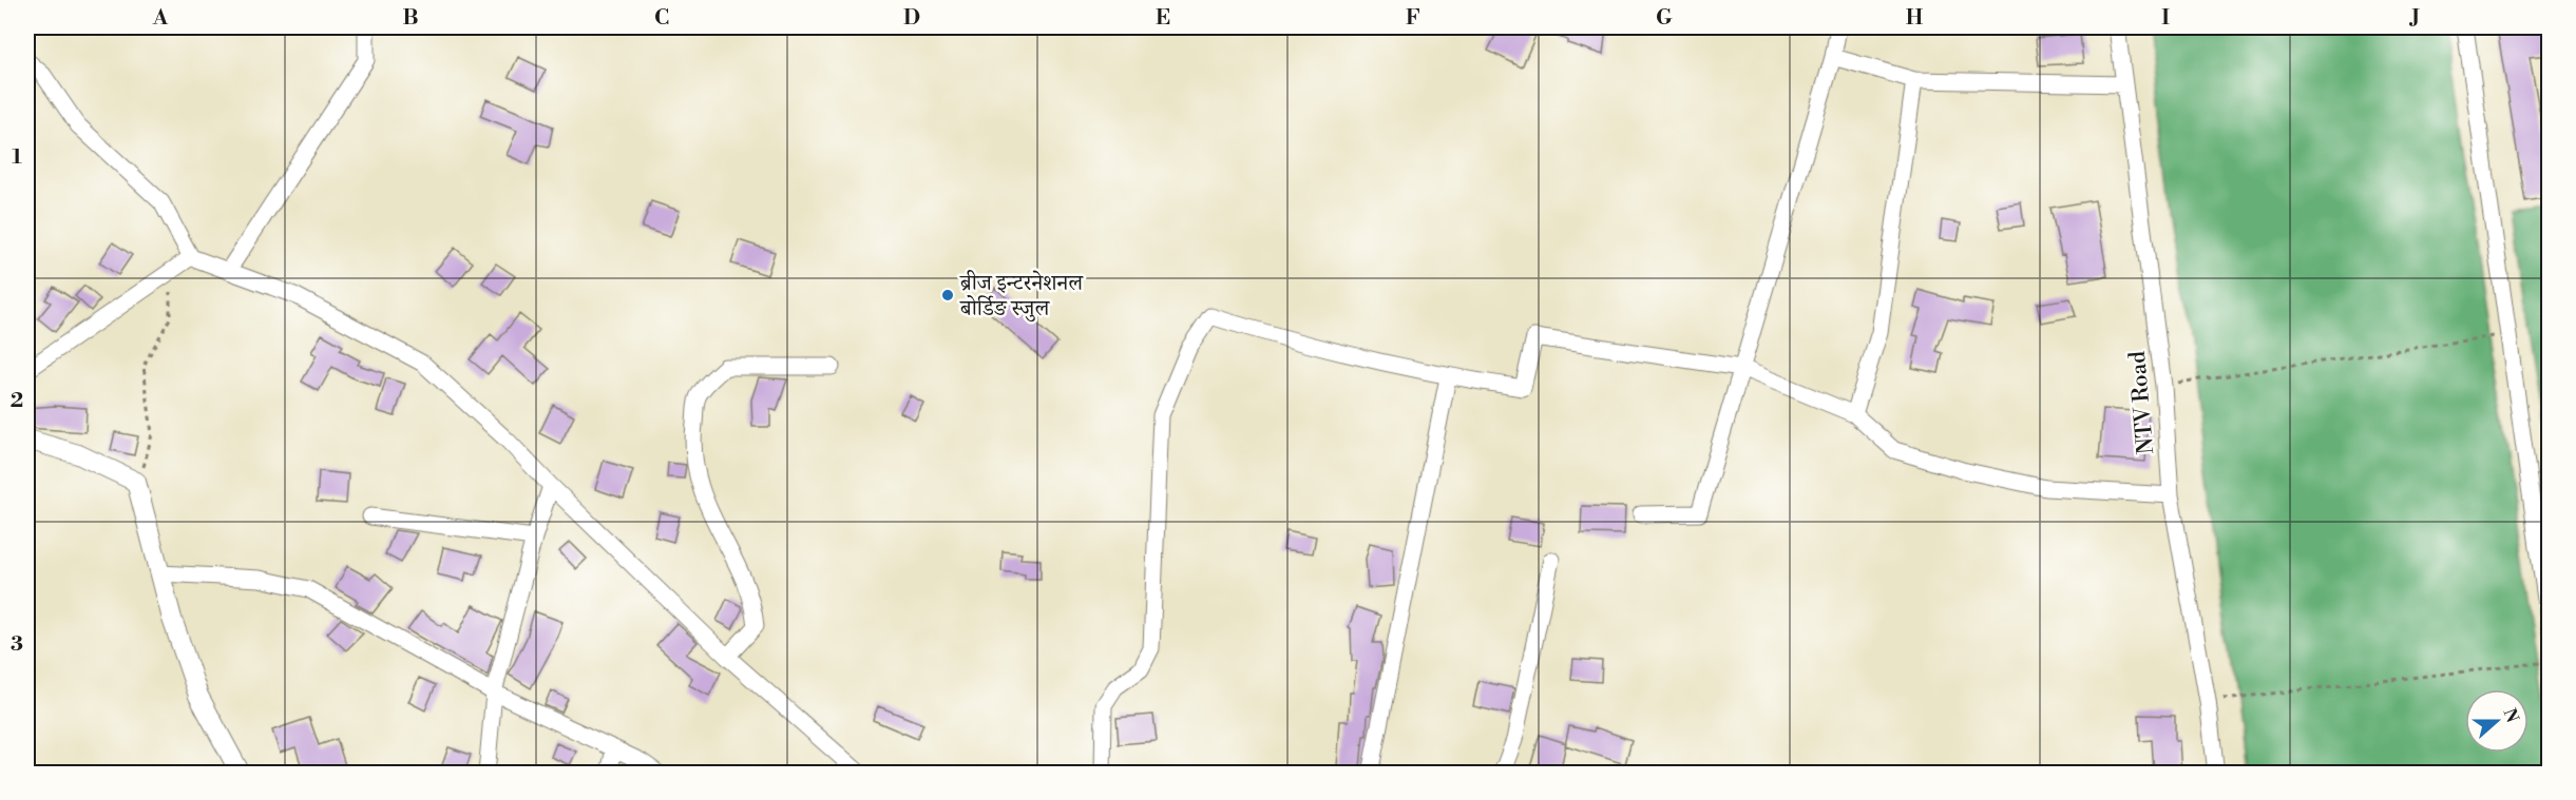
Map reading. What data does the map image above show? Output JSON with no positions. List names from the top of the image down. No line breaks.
{"streets":{"street":["NTV Road"]},"places":["ब्रीज इन्टरनेशनल बोर्डिङ स्जुल"],"north":"right","grid":{"columns":["A","B","C","D","E","F","G","H","I","J"],"rows":["1","2","3"]}}
